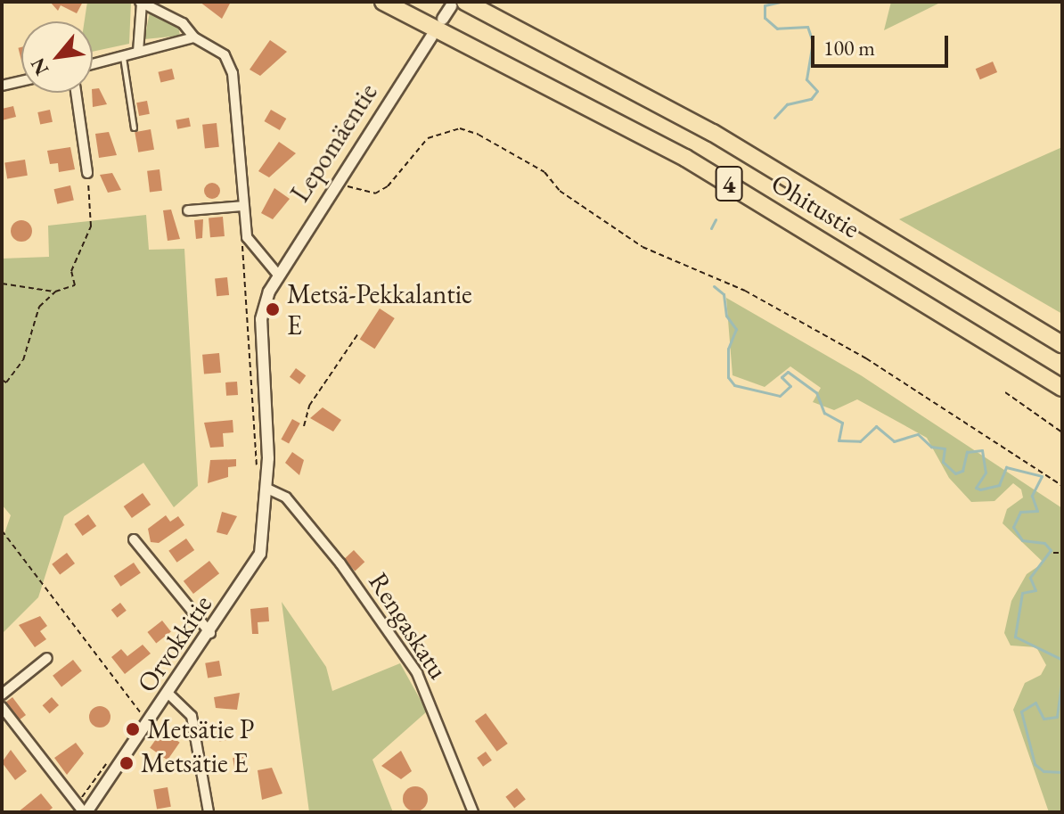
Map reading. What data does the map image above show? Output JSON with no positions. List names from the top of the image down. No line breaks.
{"streets":{"highway":["4","Ohitustie"],"street":["Lepomäentie","Rengaskatu","Orvokkitie"]},"crossings":[["Lepomäentie","Rengaskatu"],["Lepomäentie","Orvokkitie"],["Rengaskatu","Orvokkitie"]],"places":["Metsä-Pekkalantie E","Metsätie P","Metsätie E"],"scale_bar":"100 m","north":"bottom left"}
